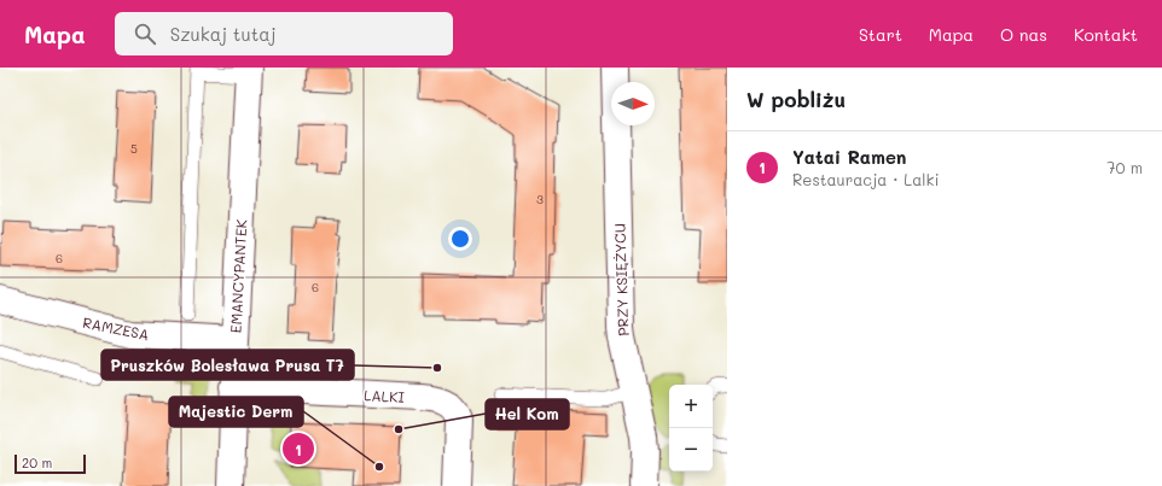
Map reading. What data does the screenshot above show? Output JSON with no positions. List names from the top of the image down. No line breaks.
{"streets":{"street":["EMANCYPANTEK","PRZY KSIĘŻYCU","RAMZESA","LALKI"]},"crossings":[["EMANCYPANTEK","RAMZESA"],["EMANCYPANTEK","LALKI"]],"places":["Pruszków Bolesława Prusa T7","Hel Kom","Majestic Derm"],"house_numbers":["5","3","6","6"],"scale_bar":"20 m","north":"right","page":{"header":"Mapa","search":"Szukaj tutaj","nav":["Start","Mapa","O nas","Kontakt"],"heading":"W pobliżu","list":[{"mark":"1","name":"Yatai Ramen","note":"Restauracja · Lalki","value":"70 m"}],"map_buttons":["+","−"],"pins":"1","scale":"20 m"}}
